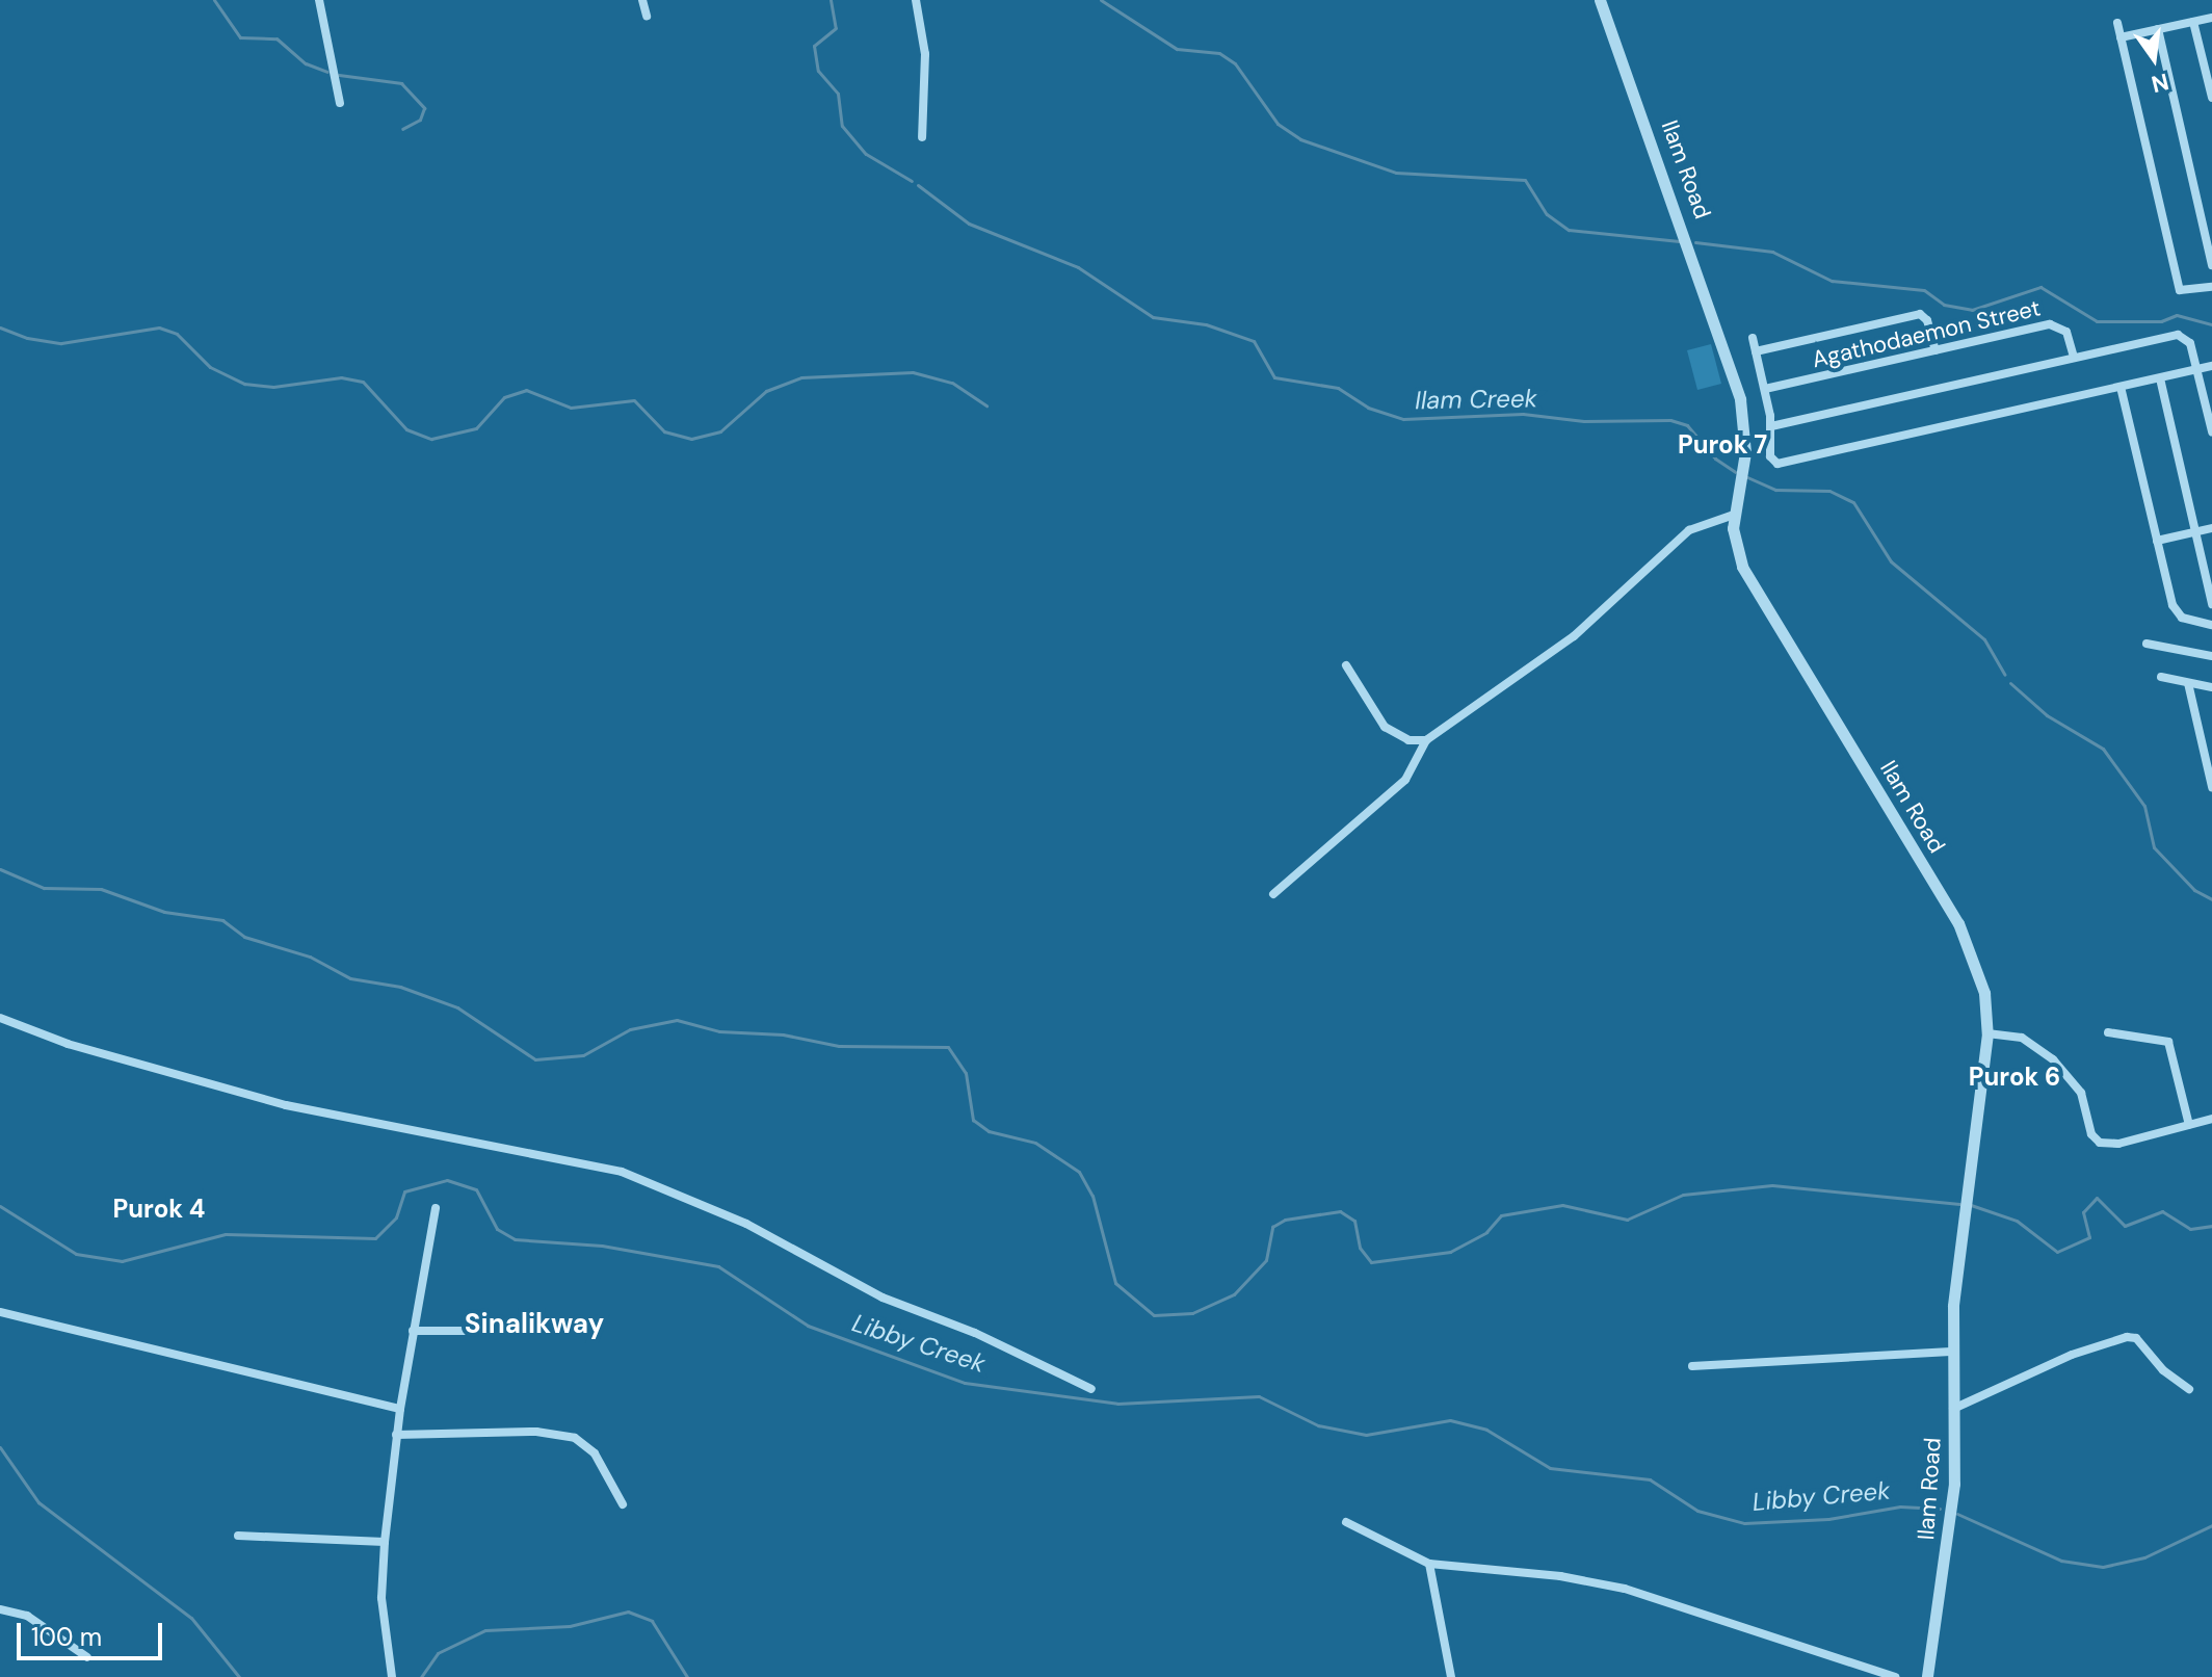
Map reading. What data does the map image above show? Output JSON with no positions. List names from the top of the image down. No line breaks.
{"streets":{"street":["Ilam Road","Agathodaemon Street"]},"districts":["Purok 7","Purok 6","Purok 4","Sinalikway"],"water":["Ilam Creek","Libby Creek"],"scale_bar":"100 m","north":"bottom"}
